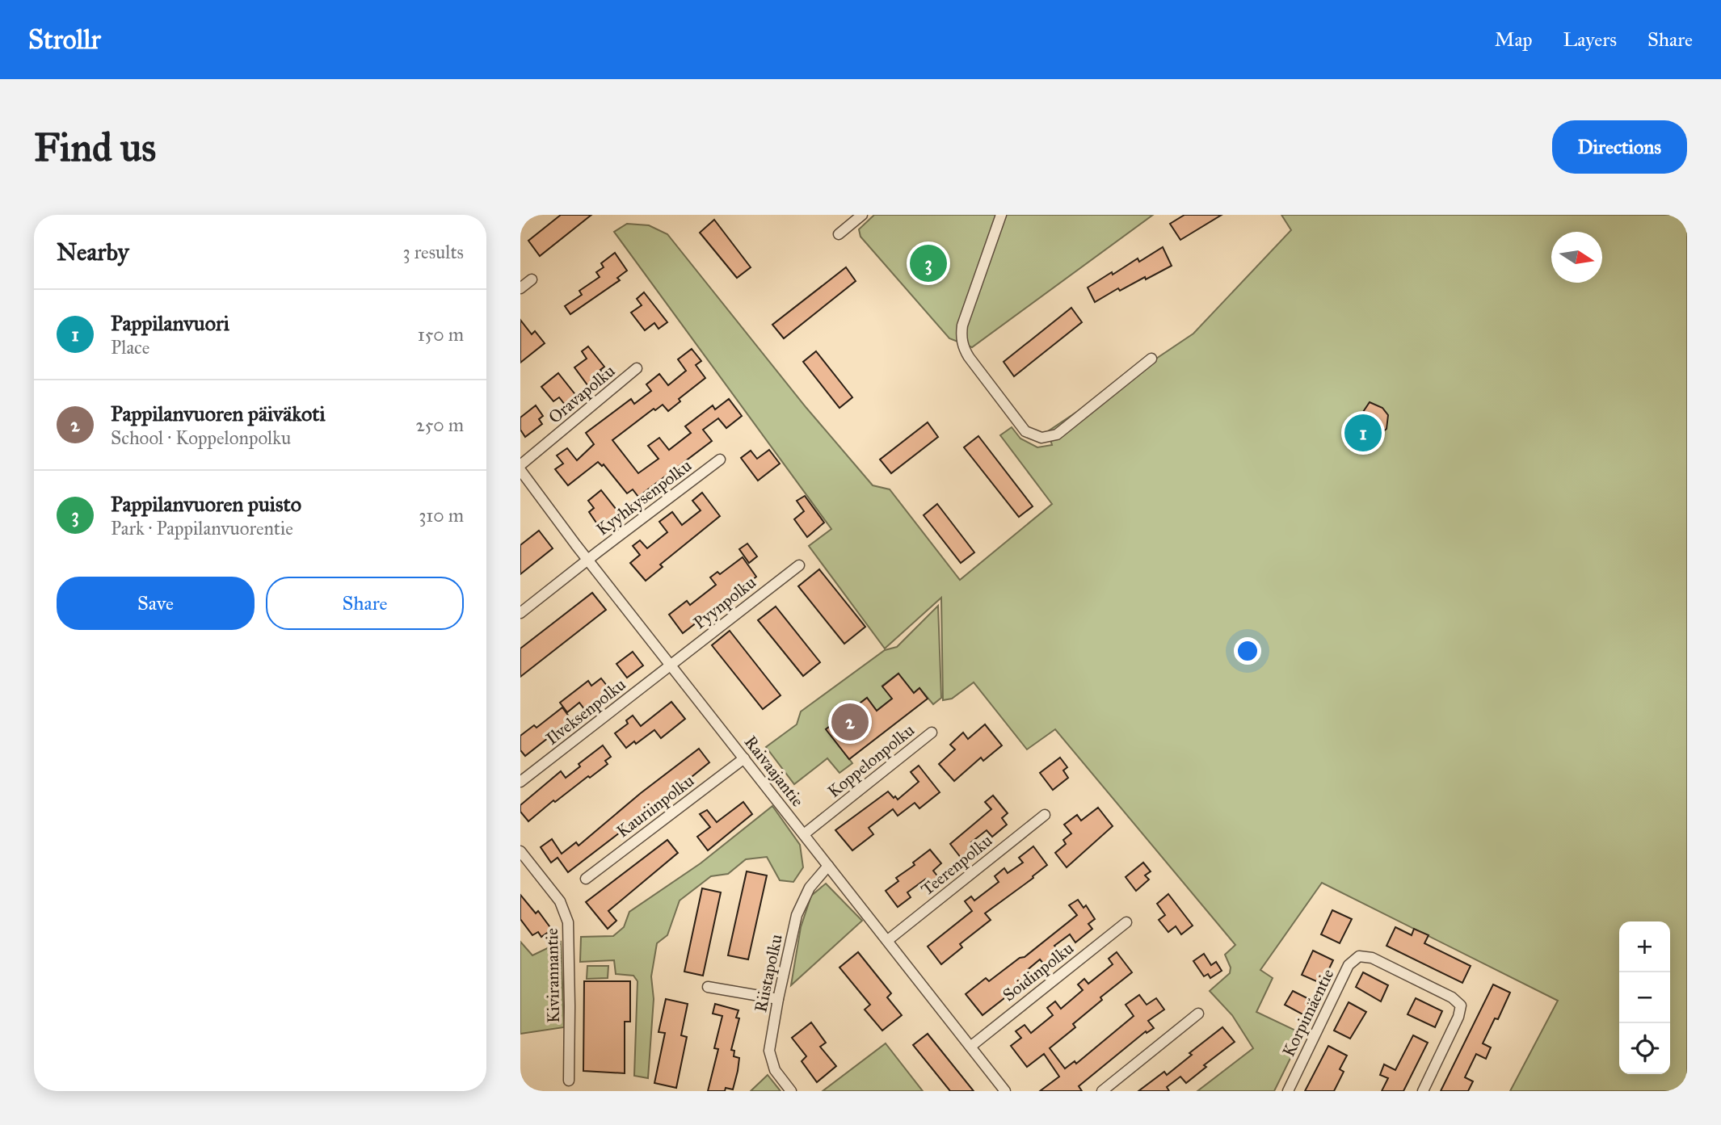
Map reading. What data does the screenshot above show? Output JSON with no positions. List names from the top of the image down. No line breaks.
{"streets":{"street":["Oravapolku","Kyyhkysenpolku","Pyynpolku","Ilveksenpolku","Koppelonpolku","Raivaajantie","Kauriinpolku","Teerenpolku","Soidinpolku","Riistapolku","Kivirannantie","Korpimäentie"]},"crossings":[["Kyyhkysenpolku","Raivaajantie"],["Pyynpolku","Ilveksenpolku"],["Pyynpolku","Raivaajantie"],["Ilveksenpolku","Raivaajantie"],["Koppelonpolku","Raivaajantie"],["Raivaajantie","Kauriinpolku"],["Raivaajantie","Teerenpolku"],["Raivaajantie","Soidinpolku"],["Raivaajantie","Riistapolku"]],"north":"right","page":{"header":"Strollr","nav":["Map","Layers","Share"],"buttons":["Directions",["Save","Share"]],"title":"Find us","heading":["Nearby","3 results"],"pins":["3","1","2"],"list":[{"mark":"1","name":"Pappilanvuori","note":"Place","value":"150 m"},{"mark":"2","name":"Pappilanvuoren päiväkoti","note":"School · Koppelonpolku","value":"250 m"},{"mark":"3","name":"Pappilanvuoren puisto","note":"Park · Pappilanvuorentie","value":"310 m"}],"map_buttons":["+","−"]}}
